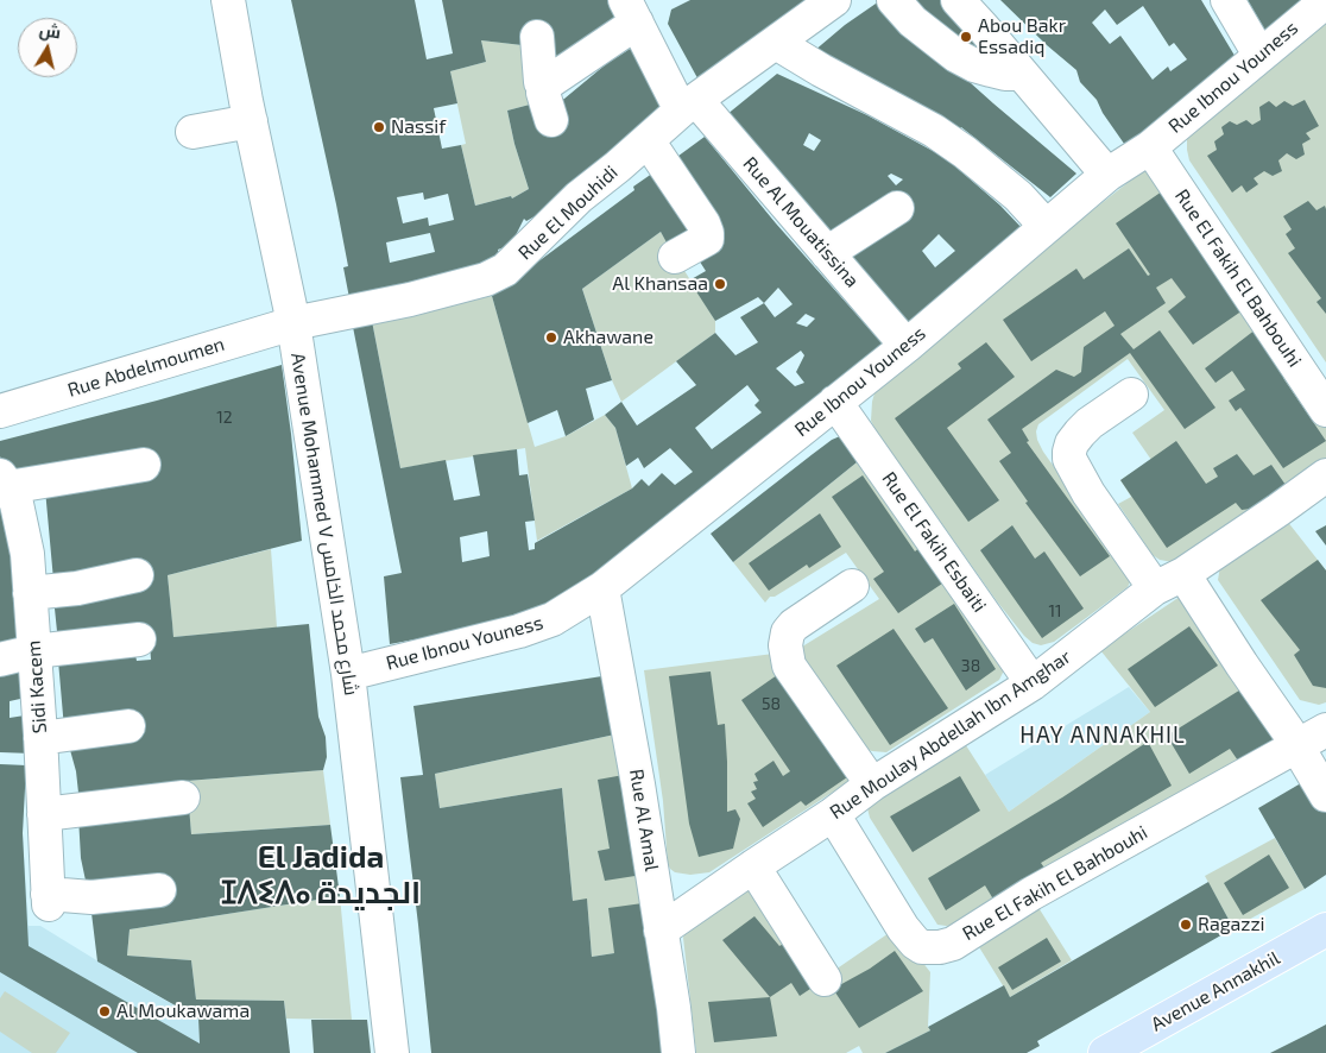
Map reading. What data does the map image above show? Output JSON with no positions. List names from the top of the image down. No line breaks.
{"streets":{"main road":["Avenue Annakhil"],"street":["Rue Ibnou Youness","Rue El Mouhidi","Rue Al Mouatissina","Rue El Fakih El Bahbouhi","Rue Abdelmoumen","Avenue Mohammed V شارع محمد الخامس","Rue El Fakih Esbaiti","Sidi Kacem","Rue Moulay Abdellah Ibn Amghar","Rue Al Amal"]},"crossings":[["Rue Ibnou Youness","Rue Al Mouatissina"],["Rue Ibnou Youness","Rue El Fakih El Bahbouhi"],["Rue Ibnou Youness","Avenue Mohammed V شارع محمد الخامس"],["Rue Ibnou Youness","Rue El Fakih Esbaiti"],["Rue Ibnou Youness","Rue Al Amal"],["Rue El Mouhidi","Rue Al Mouatissina"],["Rue El Mouhidi","Rue Abdelmoumen"],["Rue El Mouhidi","Avenue Mohammed V شارع محمد الخامس"],["Rue El Fakih El Bahbouhi","Rue Moulay Abdellah Ibn Amghar"],["Rue Abdelmoumen","Avenue Mohammed V شارع محمد الخامس"],["Rue El Fakih Esbaiti","Rue Moulay Abdellah Ibn Amghar"],["Rue Moulay Abdellah Ibn Amghar","Rue Al Amal"]],"districts":["HAY ANNAKHIL","El Jadida ⵊⴷⵉⴷⴰ الجديدة"],"places":["Abou Bakr Essadiq","Nassif","Al Khansaa","Akhawane","Ragazzi","Al Moukawama"],"house_numbers":["12","11","38","58"],"north":"top"}
